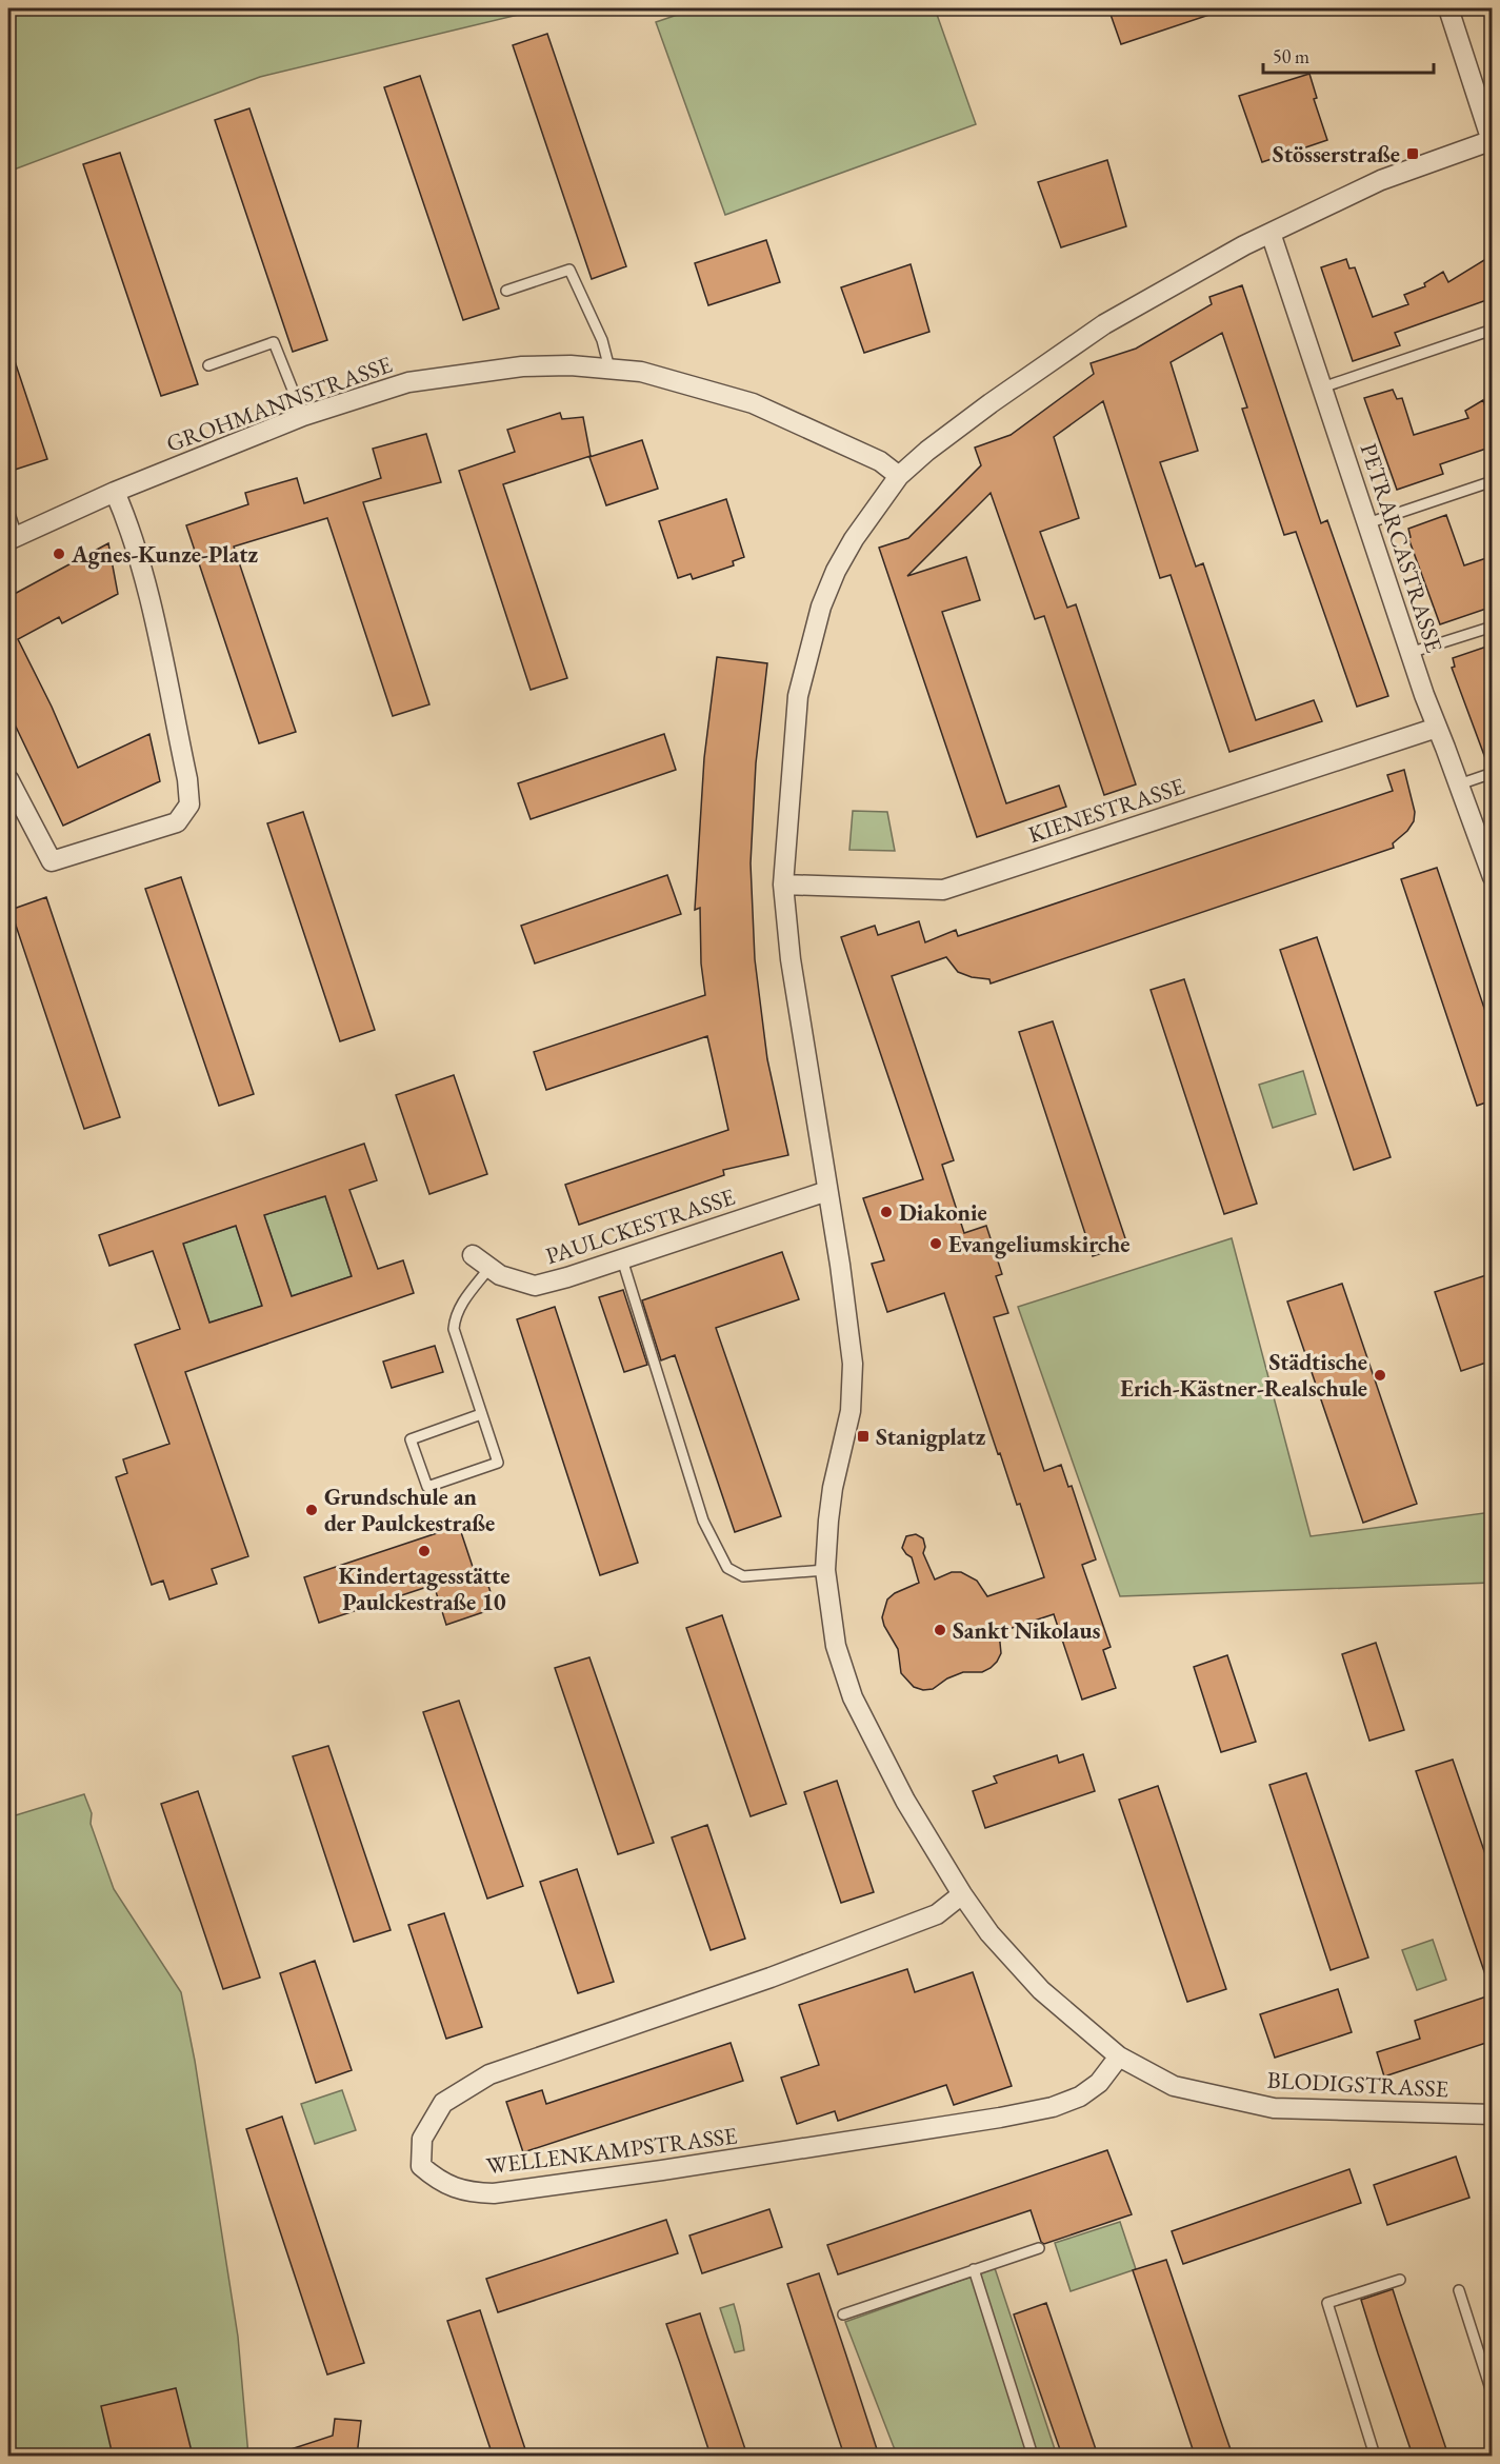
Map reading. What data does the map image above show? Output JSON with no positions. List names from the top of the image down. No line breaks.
{"streets":{"street":["GROHMANNSTRASSE","PETRARCASTRASSE","KIENESTRASSE","PAULCKESTRASSE","BLODIGSTRASSE","WELLENKAMPSTRASSE"]},"crossings":[["PETRARCASTRASSE","KIENESTRASSE"],["BLODIGSTRASSE","WELLENKAMPSTRASSE"]],"places":{"transit":["Stösserstraße","Stanigplatz"],"other":["Agnes-Kunze-Platz","Diakonie","Evangeliumskirche","Städtische Erich-Kästner-Realschule","Grundschule an der Paulckestraße","Kindertagesstätte Paulckestraße 10","Sankt Nikolaus"]},"scale_bar":"50 m"}
